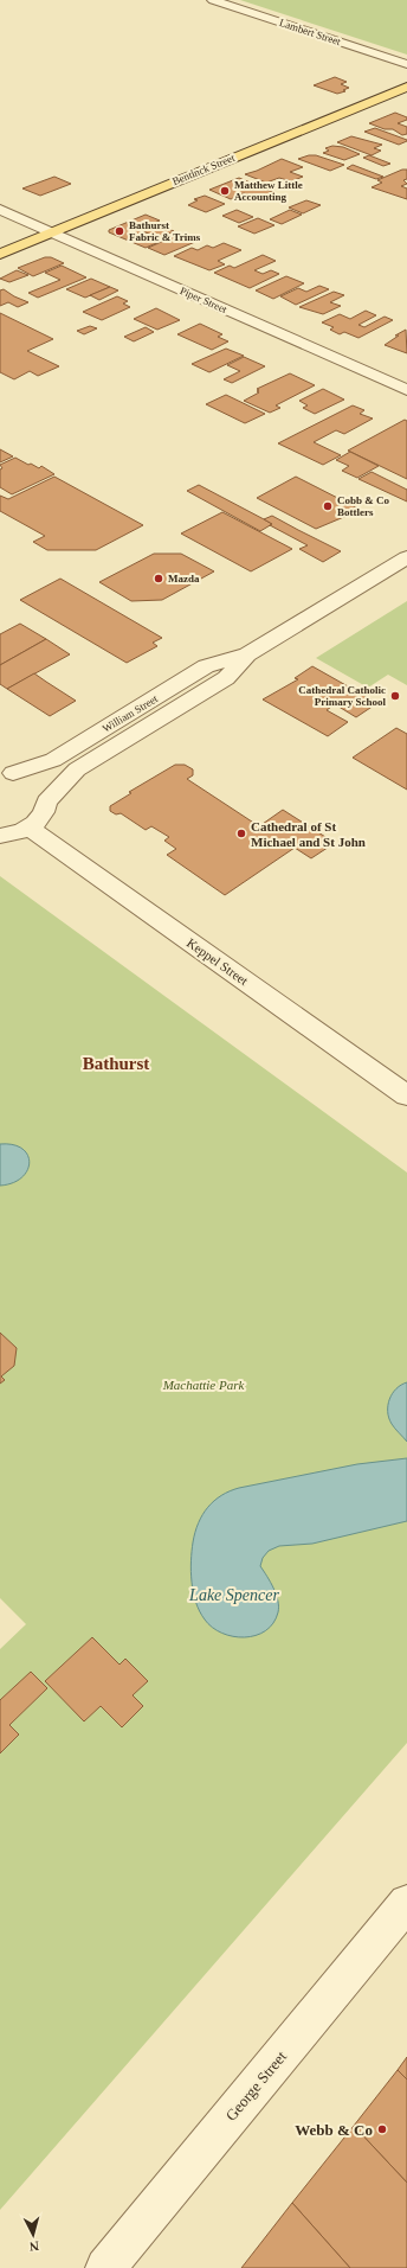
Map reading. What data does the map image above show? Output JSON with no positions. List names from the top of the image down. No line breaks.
{"streets":{"main road":["Bentinck Street"],"street":["Lambert Street","Piper Street","William Street","Keppel Street","George Street"]},"crossings":[["Bentinck Street","Piper Street"],["William Street","Keppel Street"]],"districts":["Bathurst"],"water":["Lake Spencer"],"parks":["Machattie Park"],"places":["Matthew Little Accounting","Bathurst Fabric & Trims","Cobb & Co Bottlers","Mazda","Cathedral Catholic Primary School","Cathedral of St Michael and St John","Webb & Co"],"north":"bottom"}
